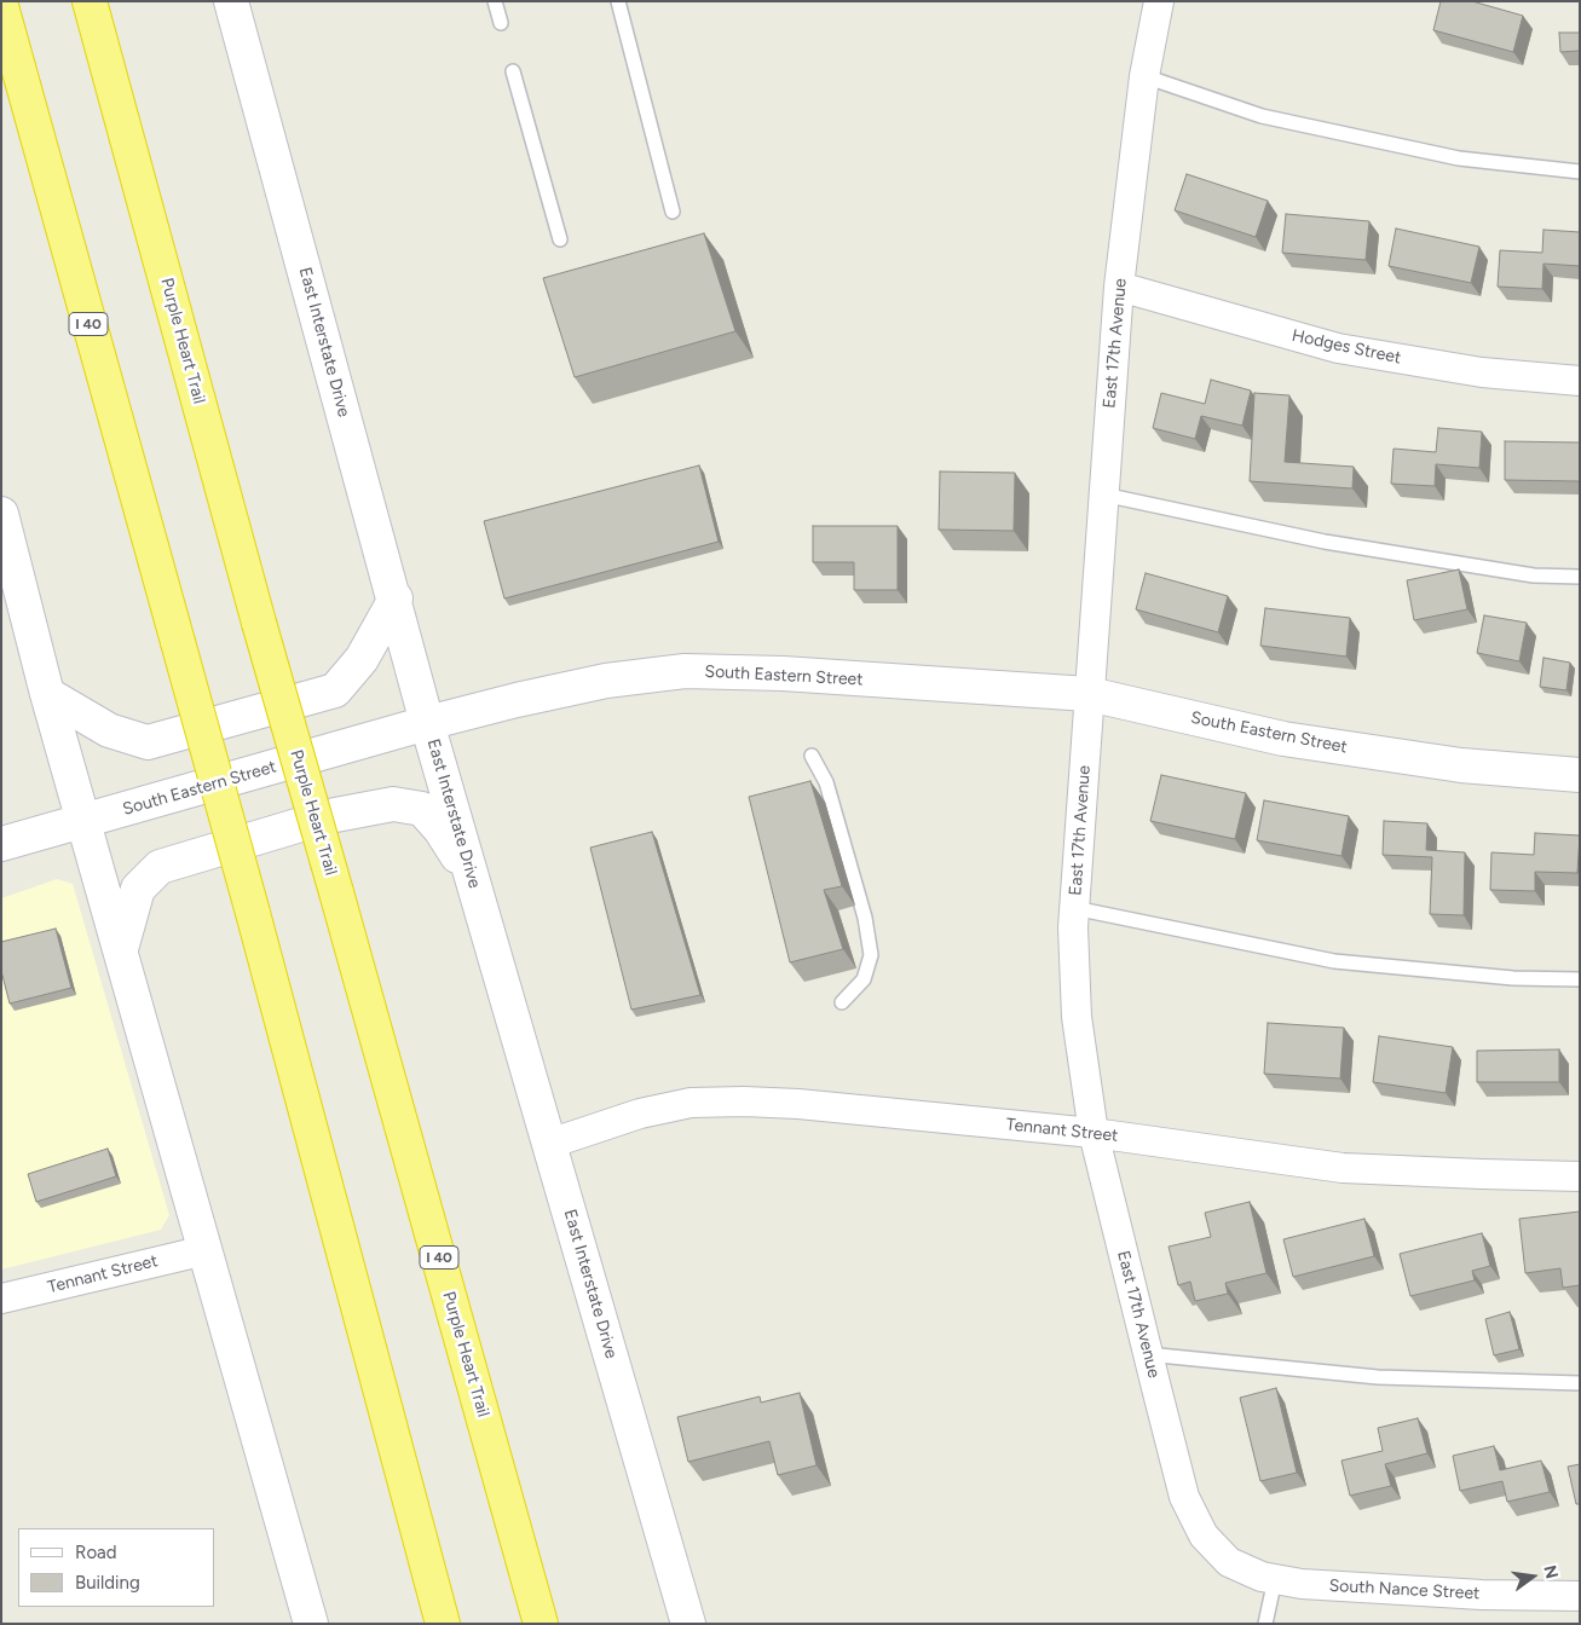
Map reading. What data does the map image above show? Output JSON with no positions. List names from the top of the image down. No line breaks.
{"streets":{"highway":["I 40","Purple Heart Trail"],"main road":["East Interstate Drive","South Eastern Street"],"street":["East 17th Avenue","Hodges Street","Tennant Street","South Nance Street"]},"crossings":[["East Interstate Drive","South Eastern Street"],["East Interstate Drive","Tennant Street"],["East 17th Avenue","Hodges Street"],["East 17th Avenue","South Eastern Street"],["East 17th Avenue","Tennant Street"],["East 17th Avenue","South Nance Street"]],"legend":["Road","Building"],"north":"right"}
